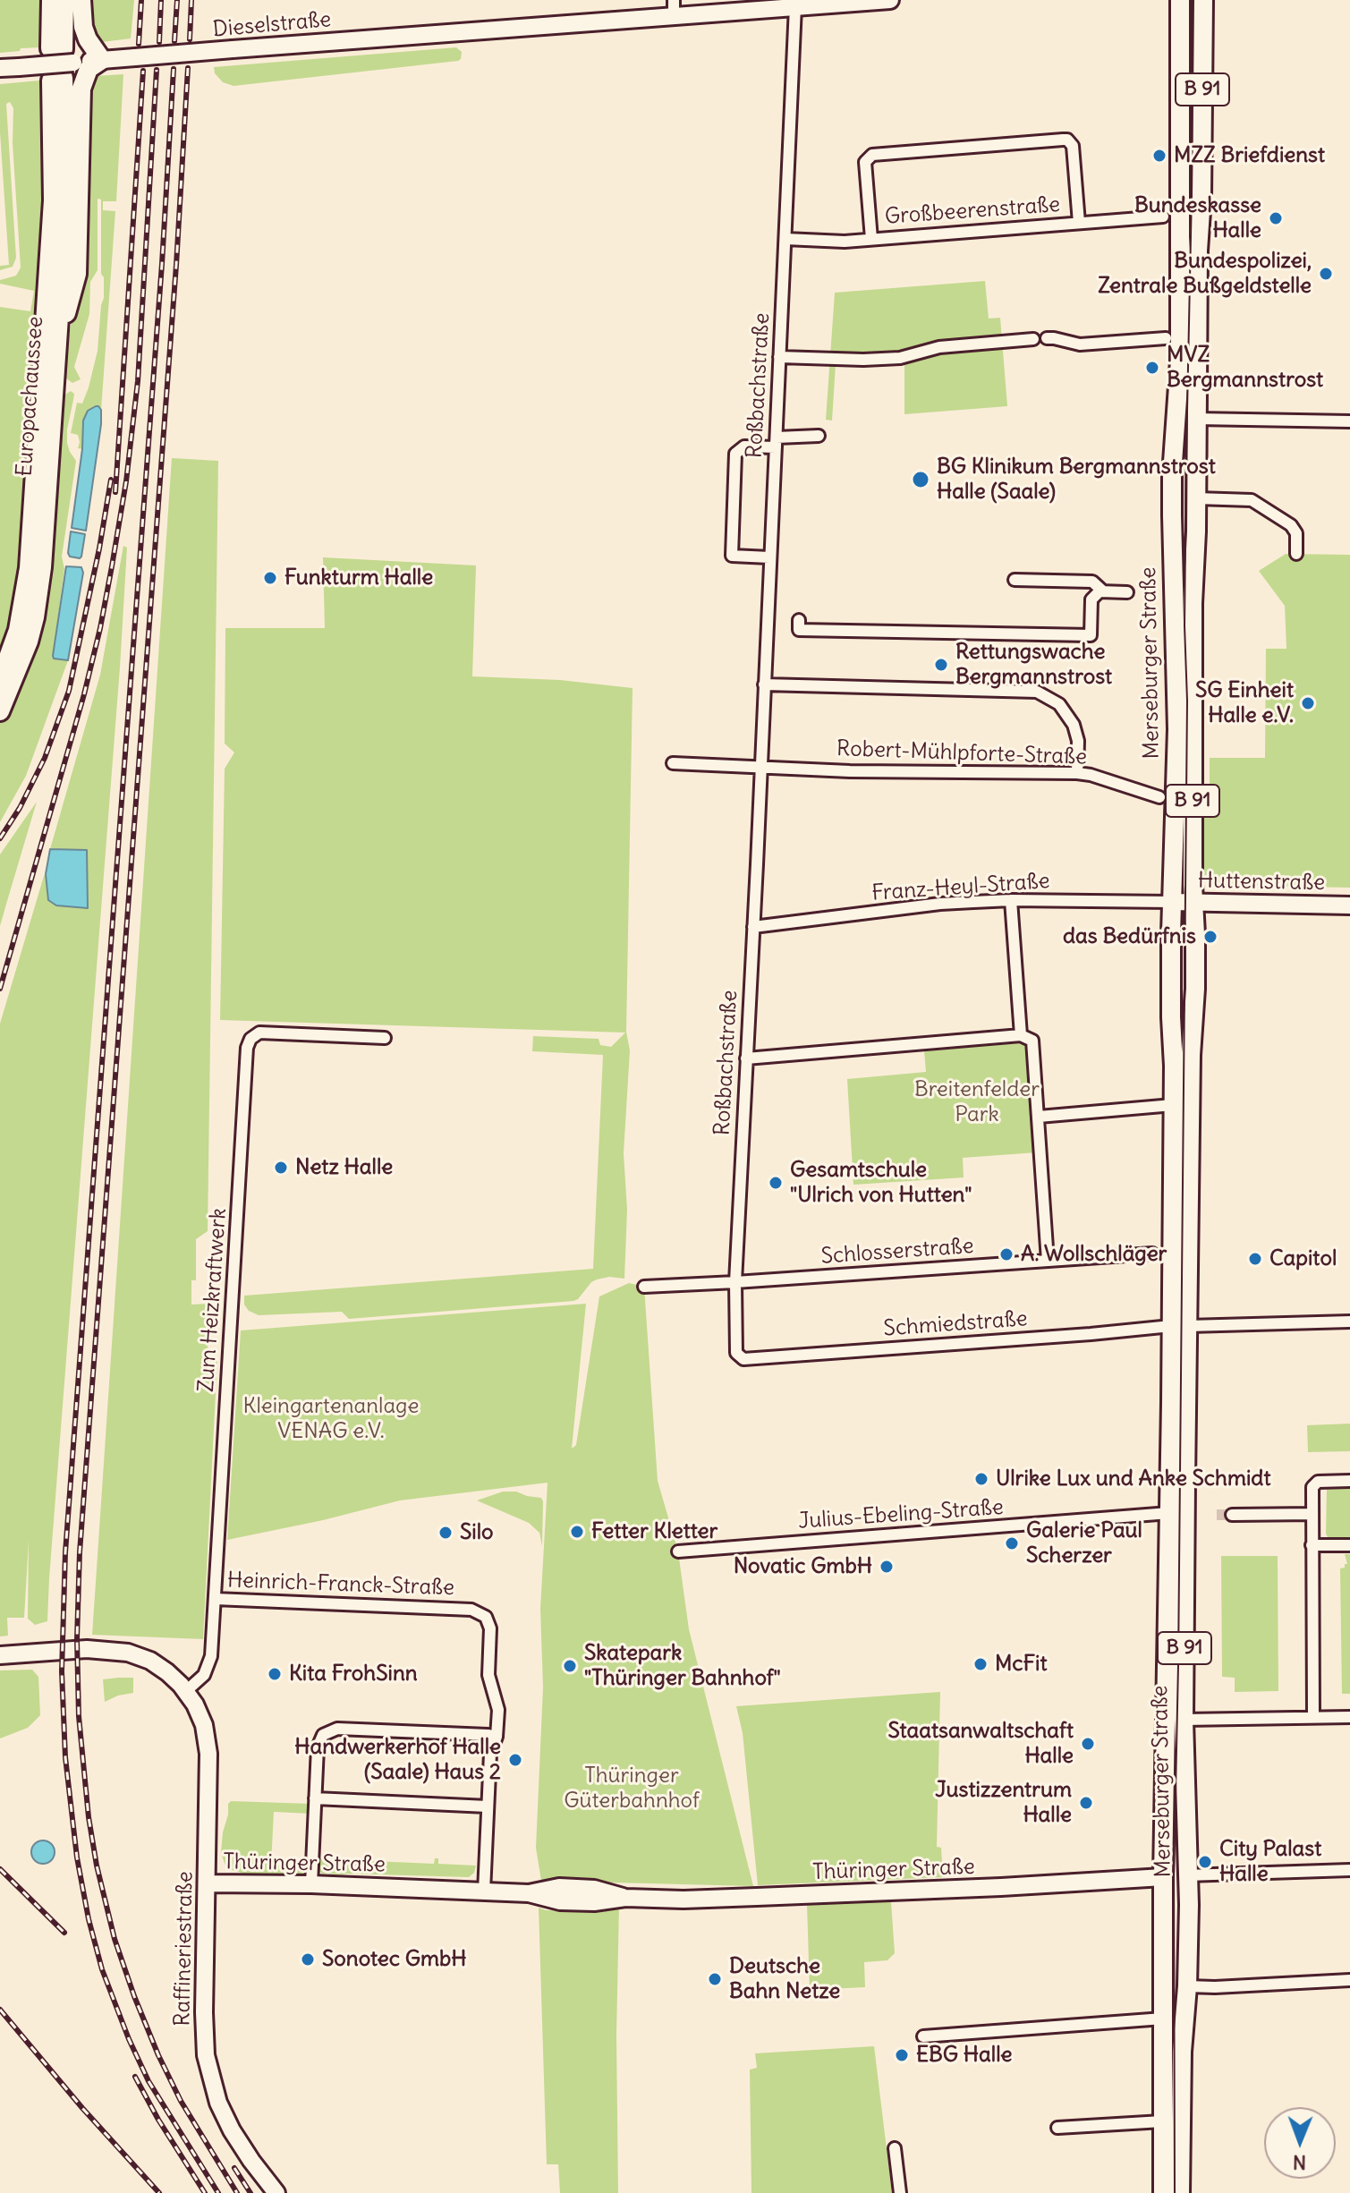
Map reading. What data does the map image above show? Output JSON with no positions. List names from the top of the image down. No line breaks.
{"streets":{"main road":["B 91","Europachaussee","Merseburger Straße"],"street":["Dieselstraße","Großbeerenstraße","Roßbachstraße","Robert-Mühlpforte-Straße","Huttenstraße","Franz-Heyl-Straße","Schlosserstraße","Zum Heizkraftwerk","Schmiedstraße","Julius-Ebeling-Straße","Heinrich-Franck-Straße","Thüringer Straße","Raffineriestraße"]},"crossings":[["Dieselstraße","Roßbachstraße"],["Dieselstraße","Europachaussee"],["Großbeerenstraße","Roßbachstraße"],["Roßbachstraße","Robert-Mühlpforte-Straße"],["Roßbachstraße","Franz-Heyl-Straße"],["Roßbachstraße","Schlosserstraße"],["Roßbachstraße","Schmiedstraße"],["Merseburger Straße","Huttenstraße"],["Merseburger Straße","Franz-Heyl-Straße"],["Merseburger Straße","Schmiedstraße"],["Merseburger Straße","Julius-Ebeling-Straße"],["Merseburger Straße","Thüringer Straße"],["Huttenstraße","Franz-Heyl-Straße"],["Zum Heizkraftwerk","Heinrich-Franck-Straße"],["Zum Heizkraftwerk","Raffineriestraße"],["Heinrich-Franck-Straße","Thüringer Straße"],["Thüringer Straße","Raffineriestraße"]],"parks":["Breitenfelder Park","Kleingartenanlage VENAG e.V.","Thüringer Güterbahnhof"],"places":["MZZ Briefdienst","Bundeskasse Halle","Bundespolizei, Zentrale Bußgeldstelle","MVZ Bergmannstrost","BG Klinikum Bergmannstrost Halle (Saale)","Funkturm Halle","Rettungswache Bergmannstrost","SG Einheit Halle e.V.","das Bedürfnis","Netz Halle","Gesamtschule \"Ulrich von Hutten\"","A. Wollschläger","Capitol","Ulrike Lux und Anke Schmidt","Fetter Kletter","Silo","Galerie Paul Scherzer","Novatic GmbH","McFit","Skatepark \"Thüringer Bahnhof\"","Kita FrohSinn","Staatsanwaltschaft Halle","Handwerkerhof Halle (Saale) Haus 2","Justizzentrum Halle","City Palast Halle","Sonotec GmbH","Deutsche Bahn Netze","EBG Halle"],"north":"bottom"}
